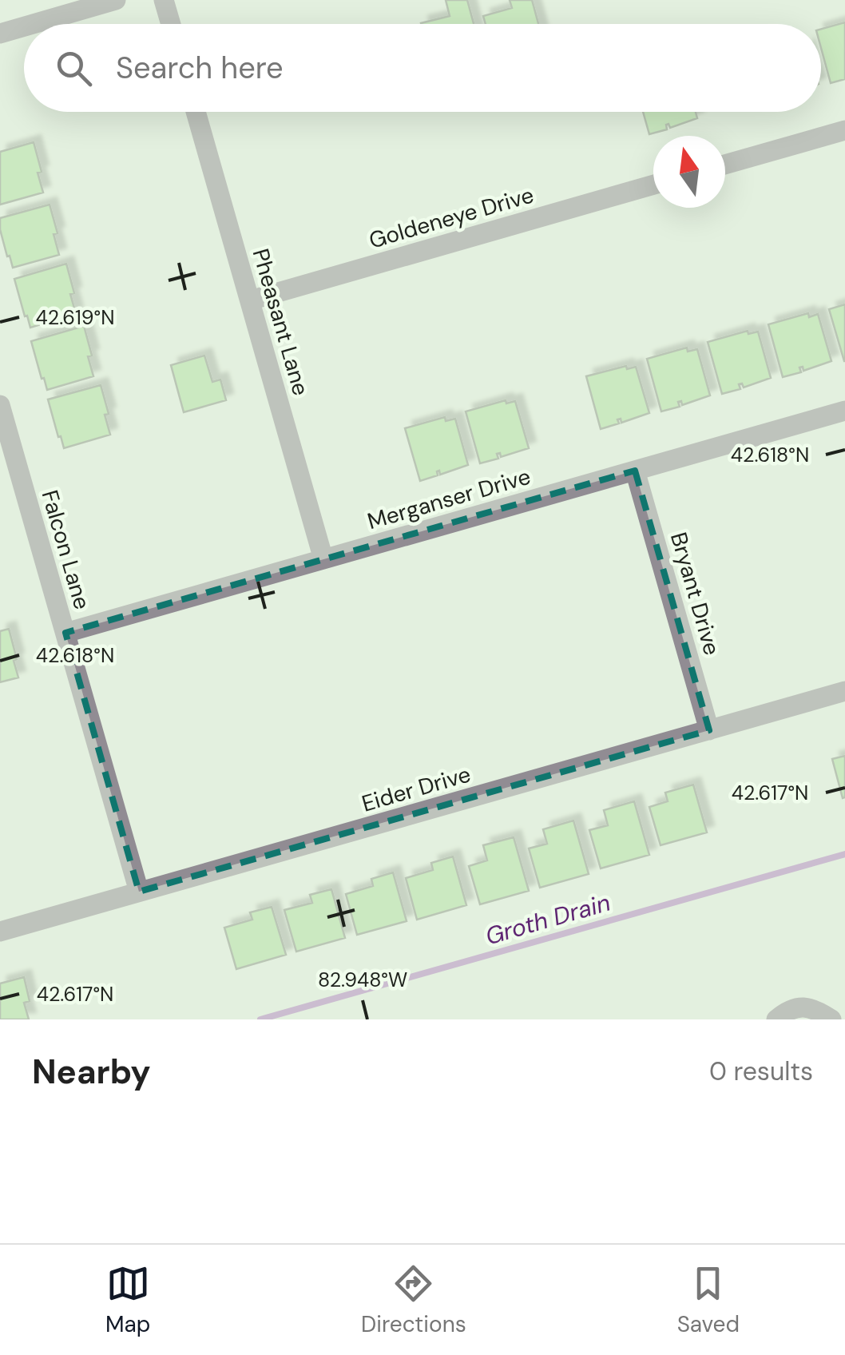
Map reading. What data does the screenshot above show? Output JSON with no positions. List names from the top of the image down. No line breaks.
{"streets":{"street":["Goldeneye Drive","Pheasant Lane","Merganser Drive","Falcon Lane","Bryant Drive","Eider Drive"]},"crossings":[["Goldeneye Drive","Pheasant Lane"],["Pheasant Lane","Merganser Drive"],["Merganser Drive","Falcon Lane"],["Merganser Drive","Bryant Drive"],["Falcon Lane","Eider Drive"],["Bryant Drive","Eider Drive"]],"water":["Groth Drain"],"north":"top","page":{"search":"Search here","heading":["Nearby","0 results"],"nav":["Map","Directions","Saved"]},"coordinates":["42.619°N","42.618°N","42.617°N","82.948°W"]}
